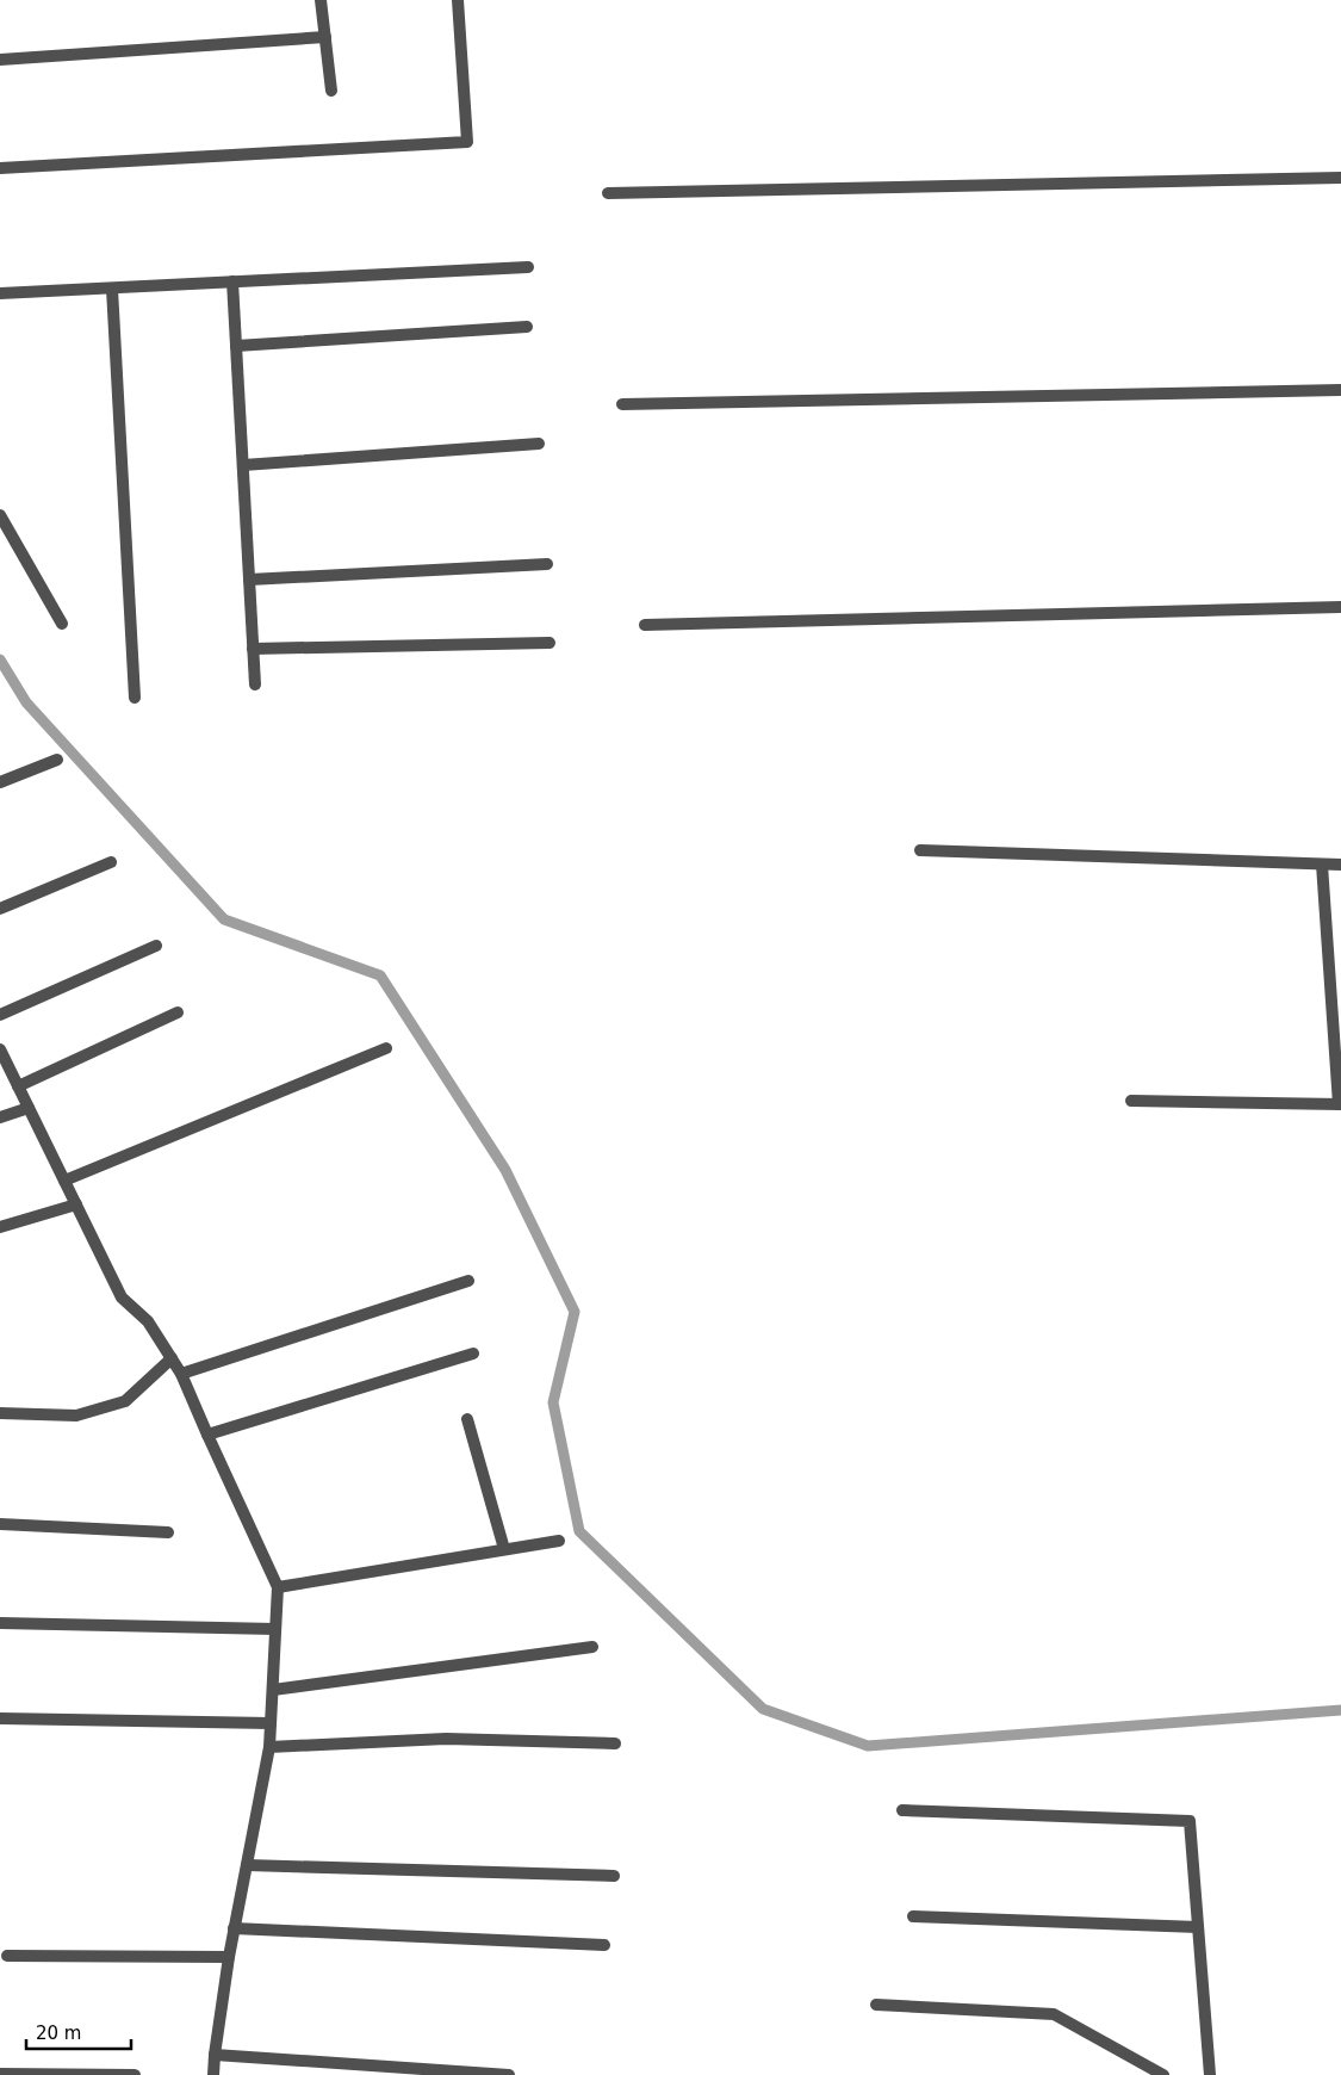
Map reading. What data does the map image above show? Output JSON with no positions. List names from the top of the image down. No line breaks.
{"scale_bar":"20 m"}
